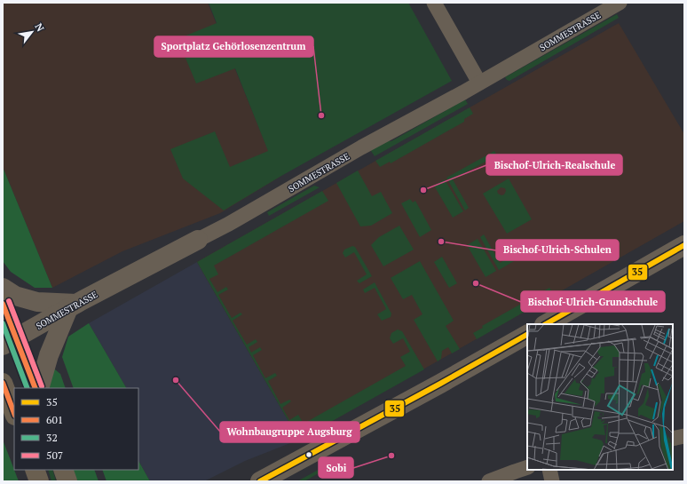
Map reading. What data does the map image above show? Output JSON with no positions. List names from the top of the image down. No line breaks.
{"streets":{"street":["SOMMESTRASSE"]},"places":["Sportplatz Gehörlosenzentrum","Bischof-Ulrich-Realschule","Bischof-Ulrich-Schulen","Bischof-Ulrich-Grundschule","Wohnbaugruppe Augsburg","Sobi"],"lines":["transit line 35","transit line 507","transit line 601","transit line 32"],"legend":["35","601","32","507"],"north":"top right"}
